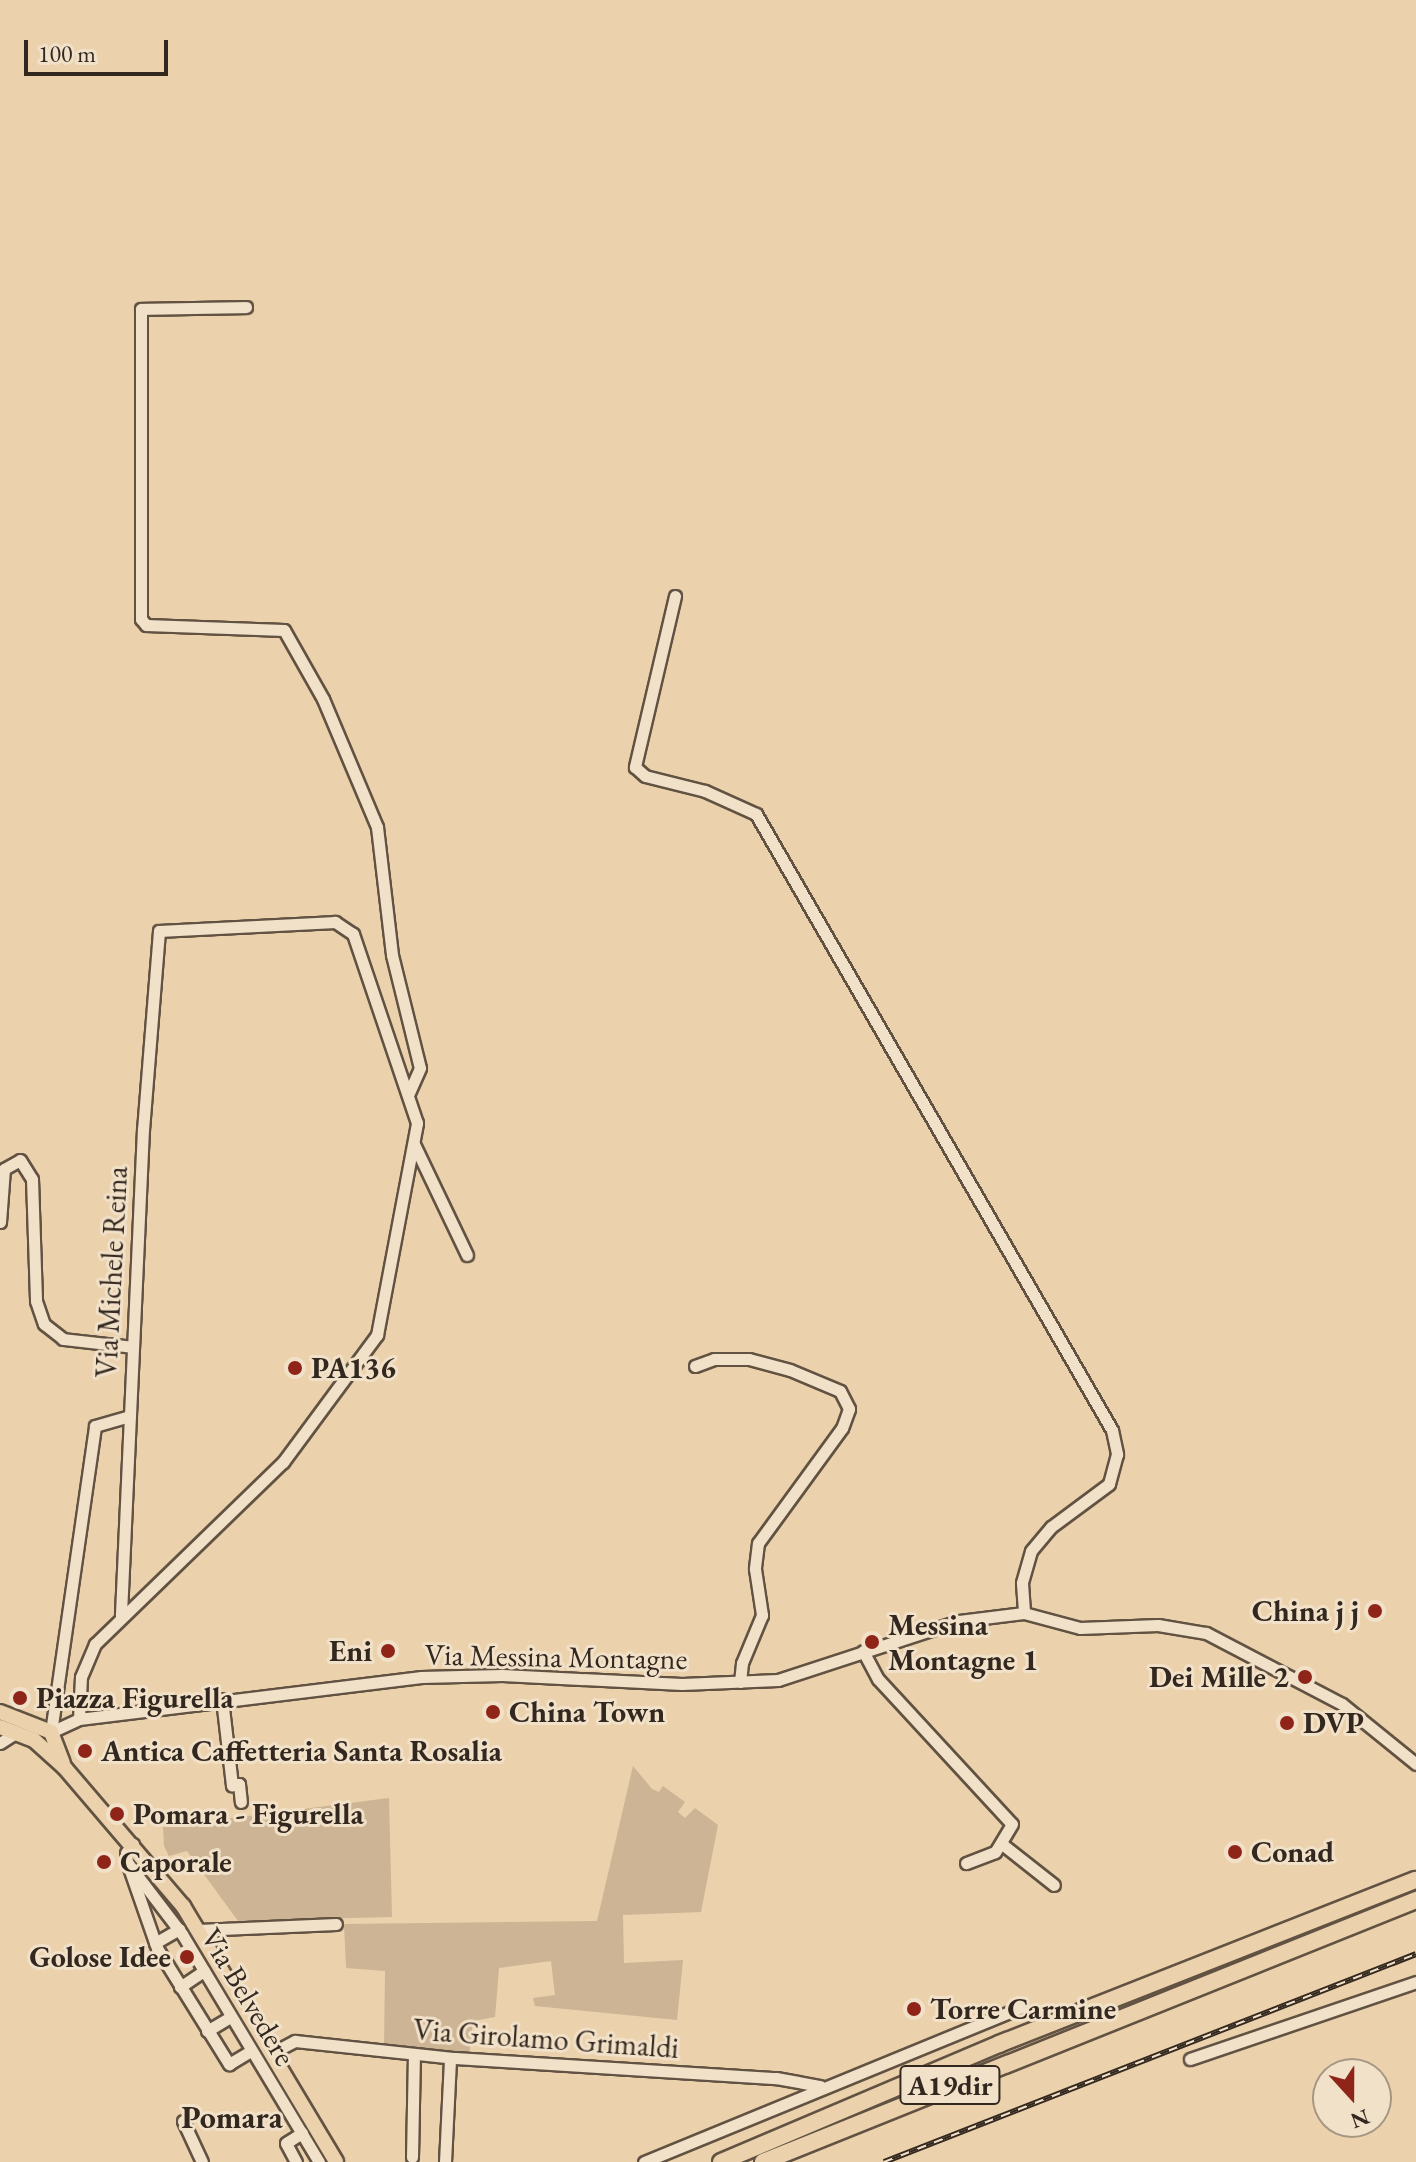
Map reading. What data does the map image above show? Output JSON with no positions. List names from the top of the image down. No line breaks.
{"streets":{"highway":["A19dir"],"street":["Via Michele Reina","Via Messina Montagne","Via Belvedere","Via Girolamo Grimaldi"]},"districts":["Pomara"],"places":["PA136","China j j","Messina Montagne 1","Eni","Dei Mille 2","Piazza Figurella","China Town","DVP","Antica Caffetteria Santa Rosalia","Pomara - Figurella","Conad","Caporale","Golose Idee","Torre Carmine"],"scale_bar":"100 m","north":"bottom"}
